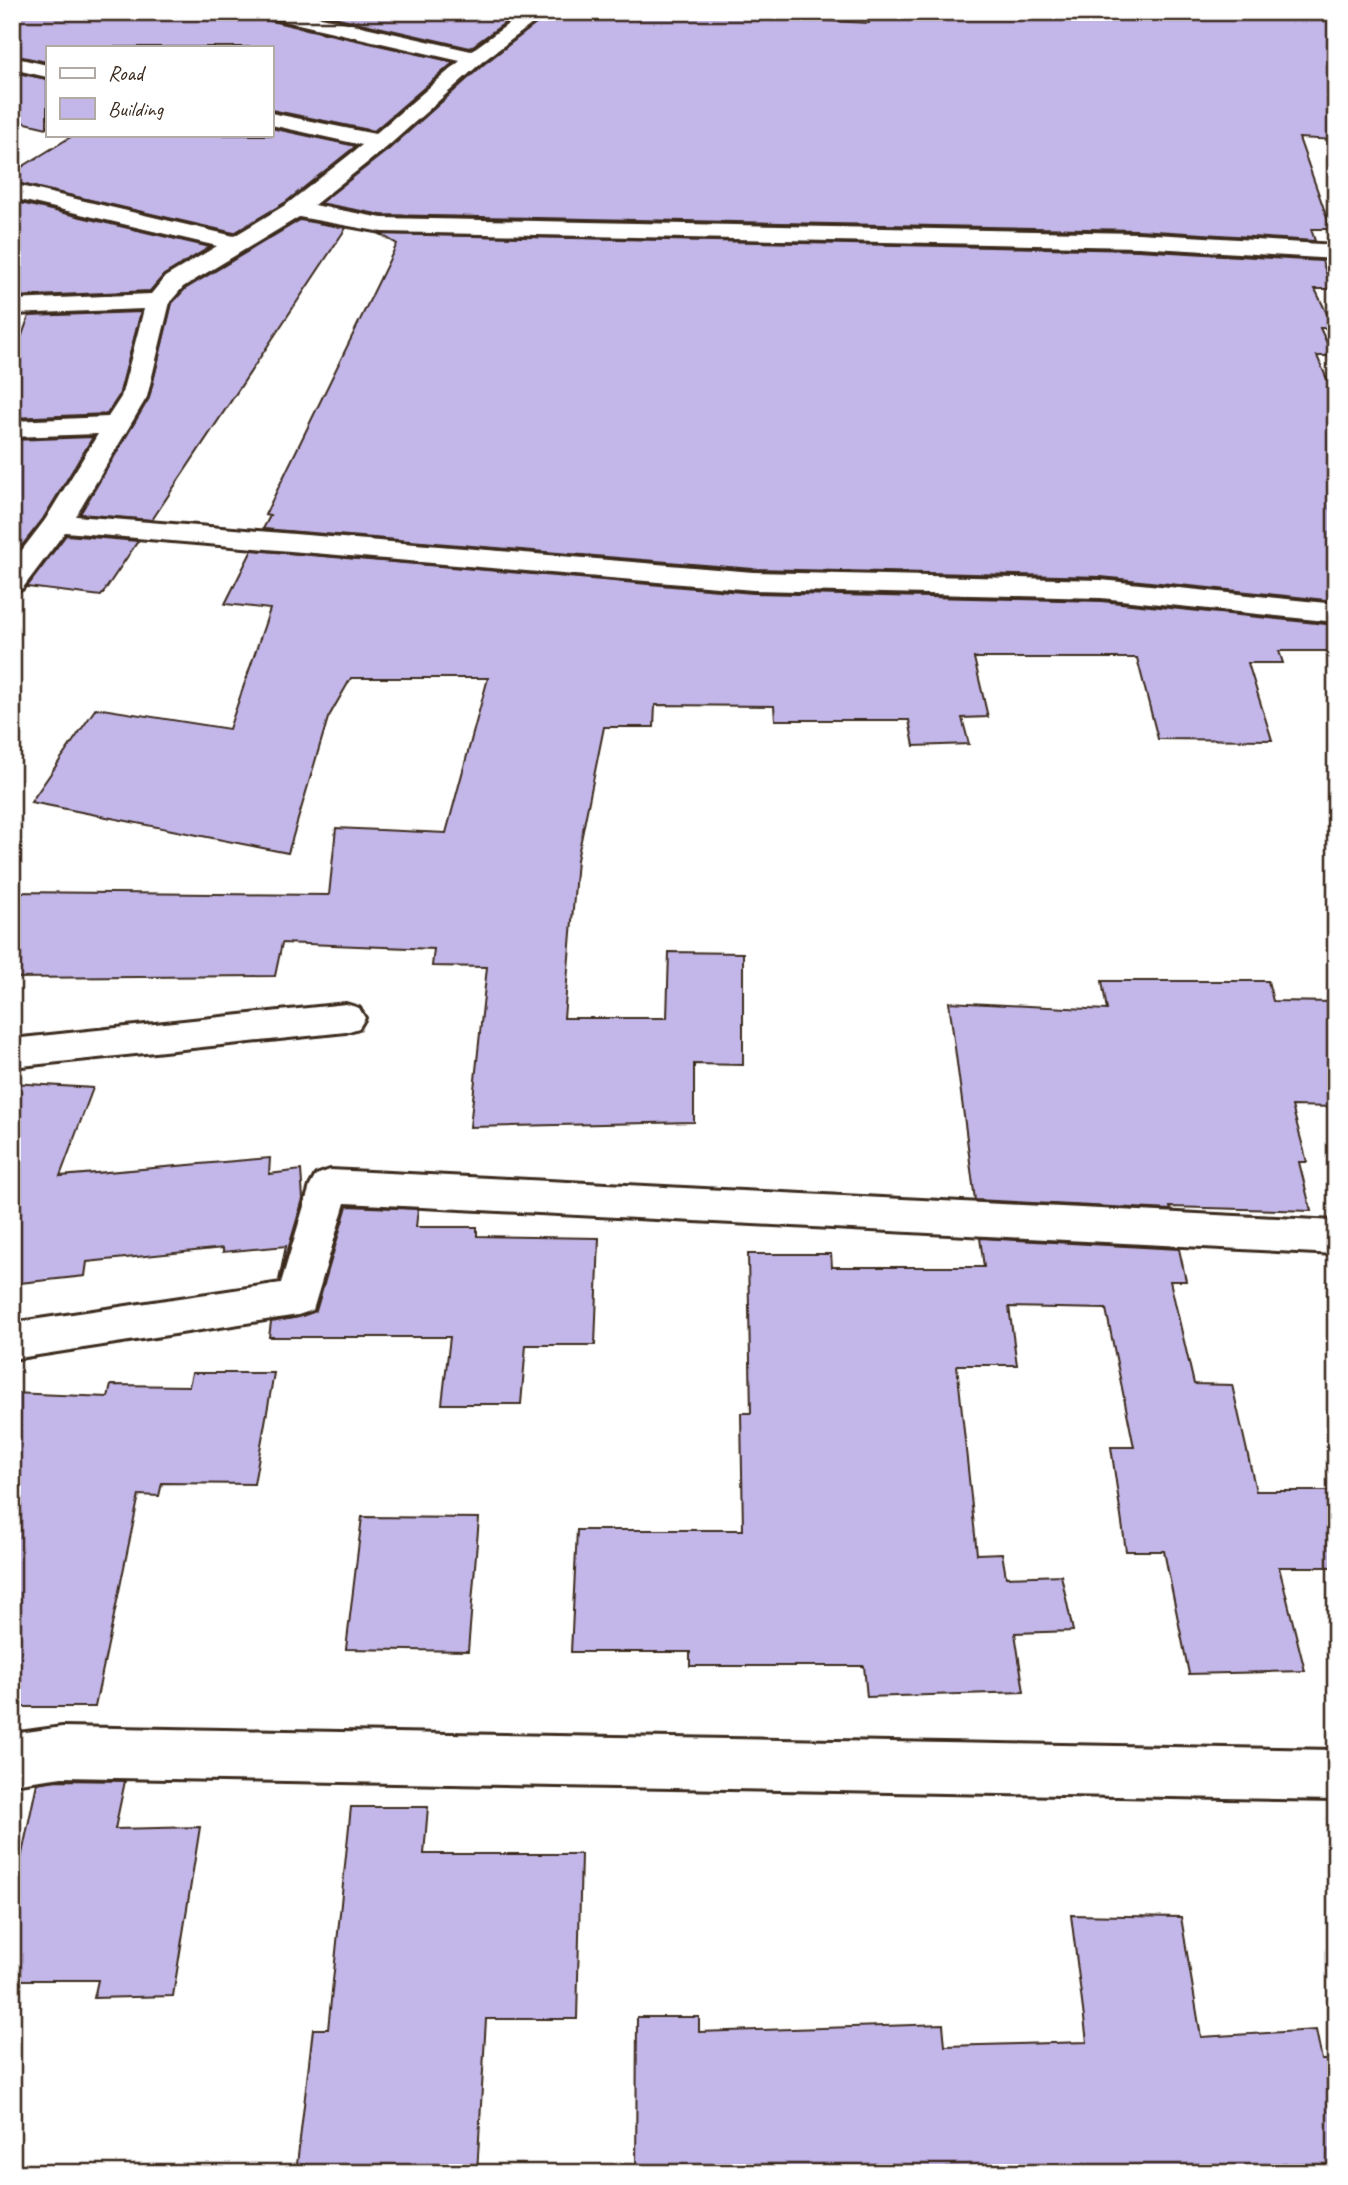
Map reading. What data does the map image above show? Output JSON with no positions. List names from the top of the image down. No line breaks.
{"legend":["Road","Building"]}
